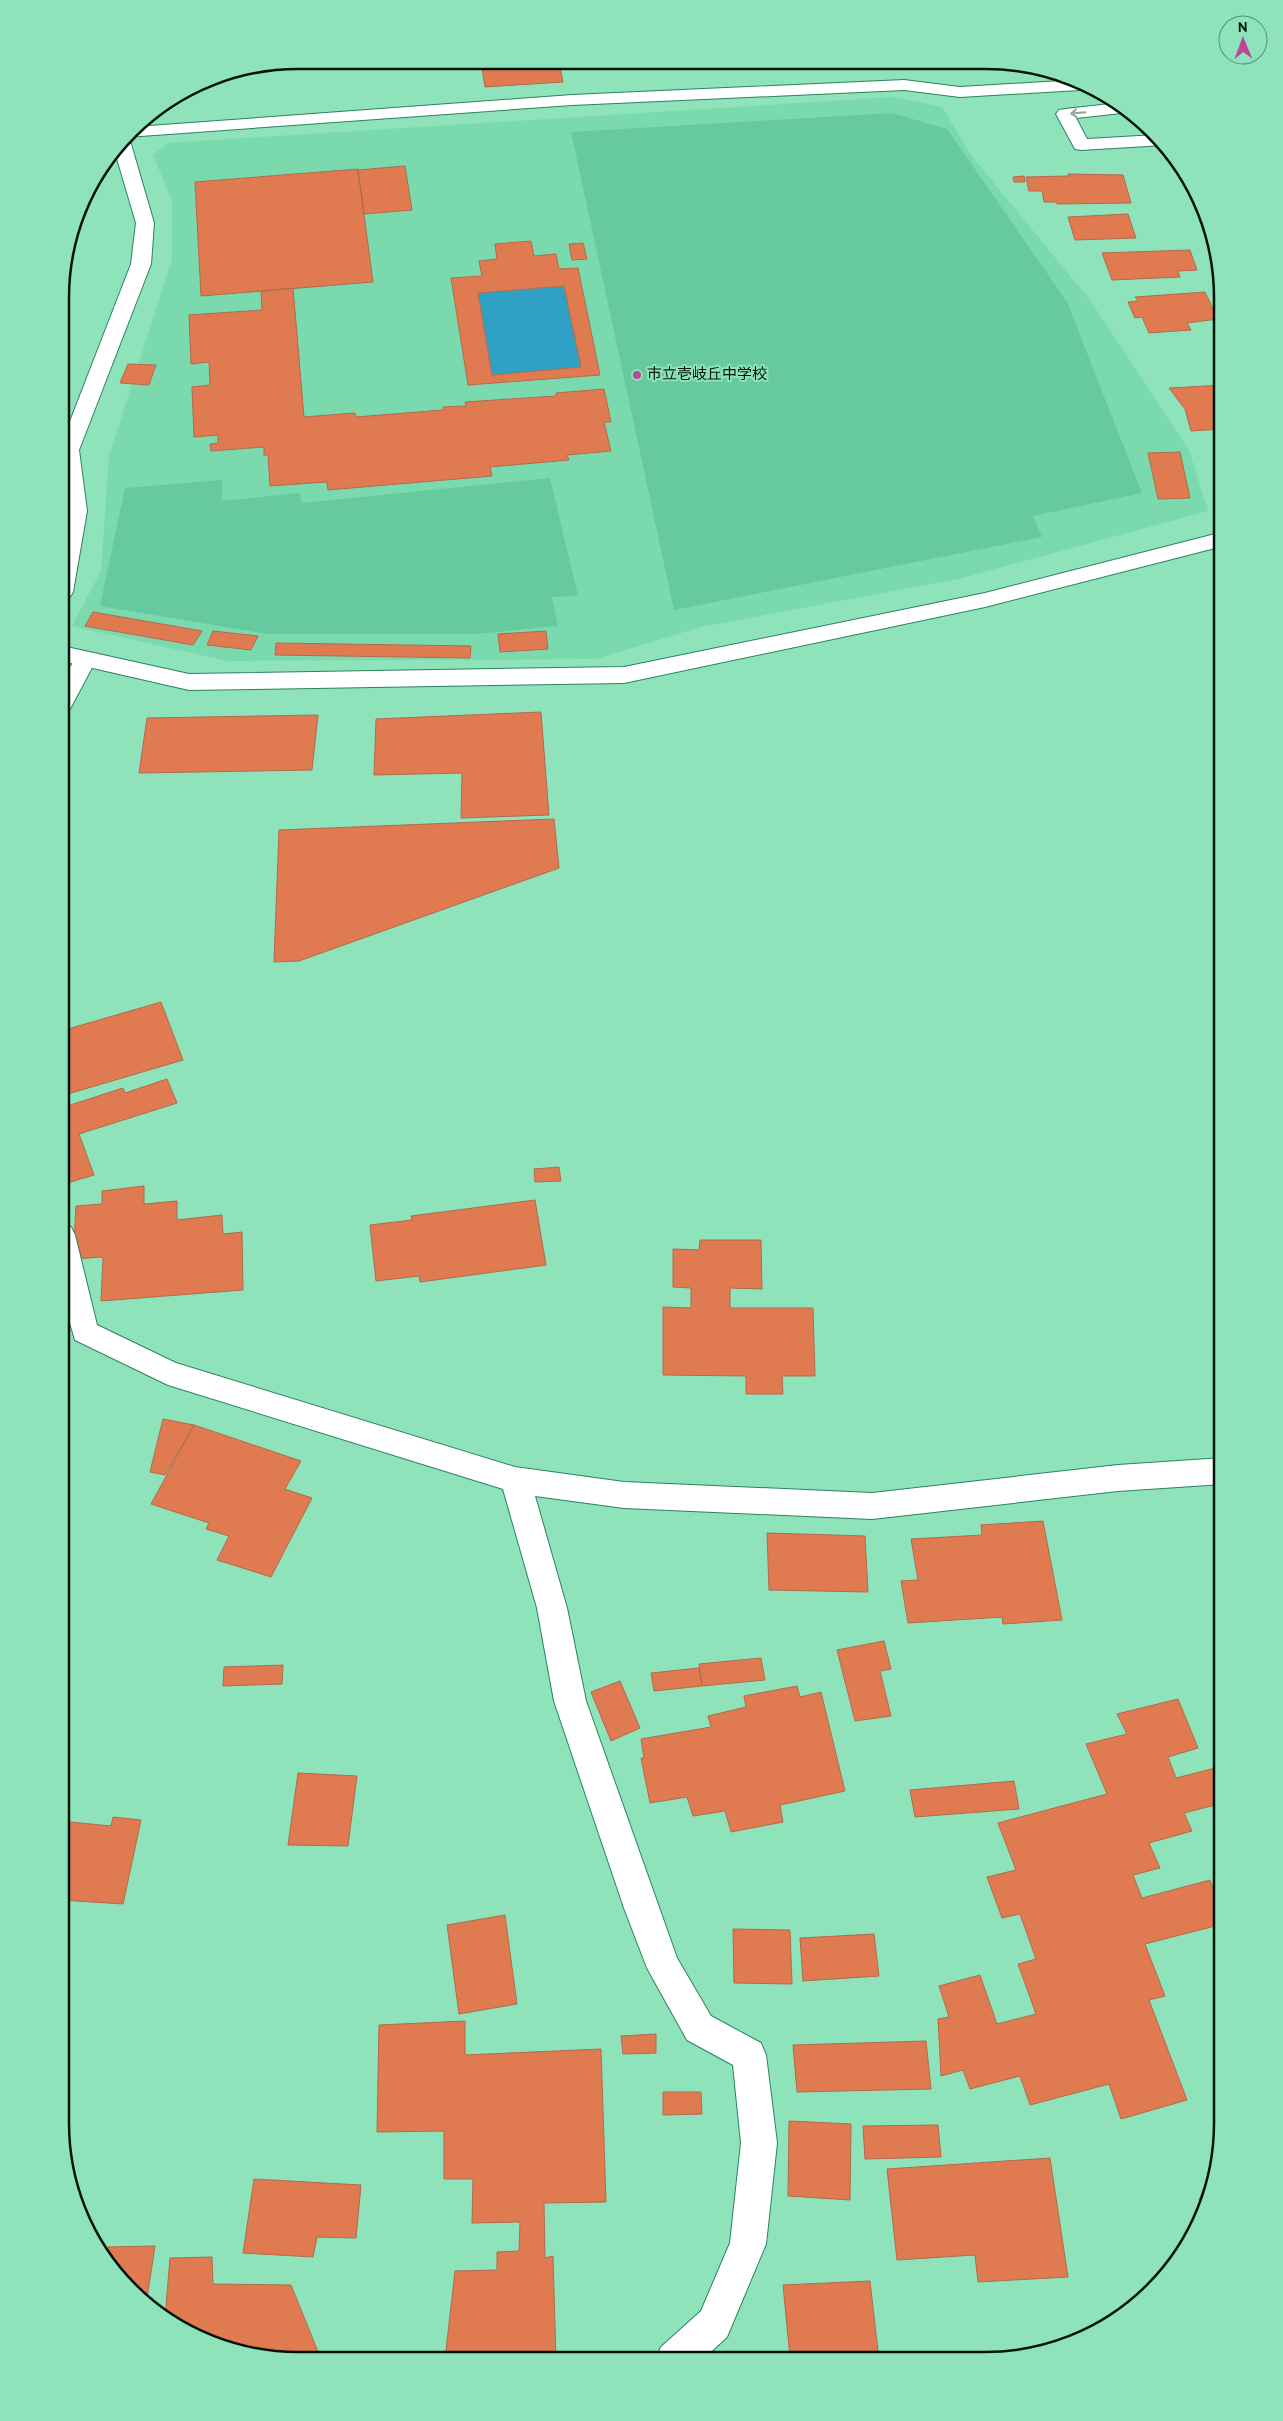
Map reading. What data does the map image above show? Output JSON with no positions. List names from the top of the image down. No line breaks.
{"places":["市立壱岐丘中学校"],"north":"top"}
